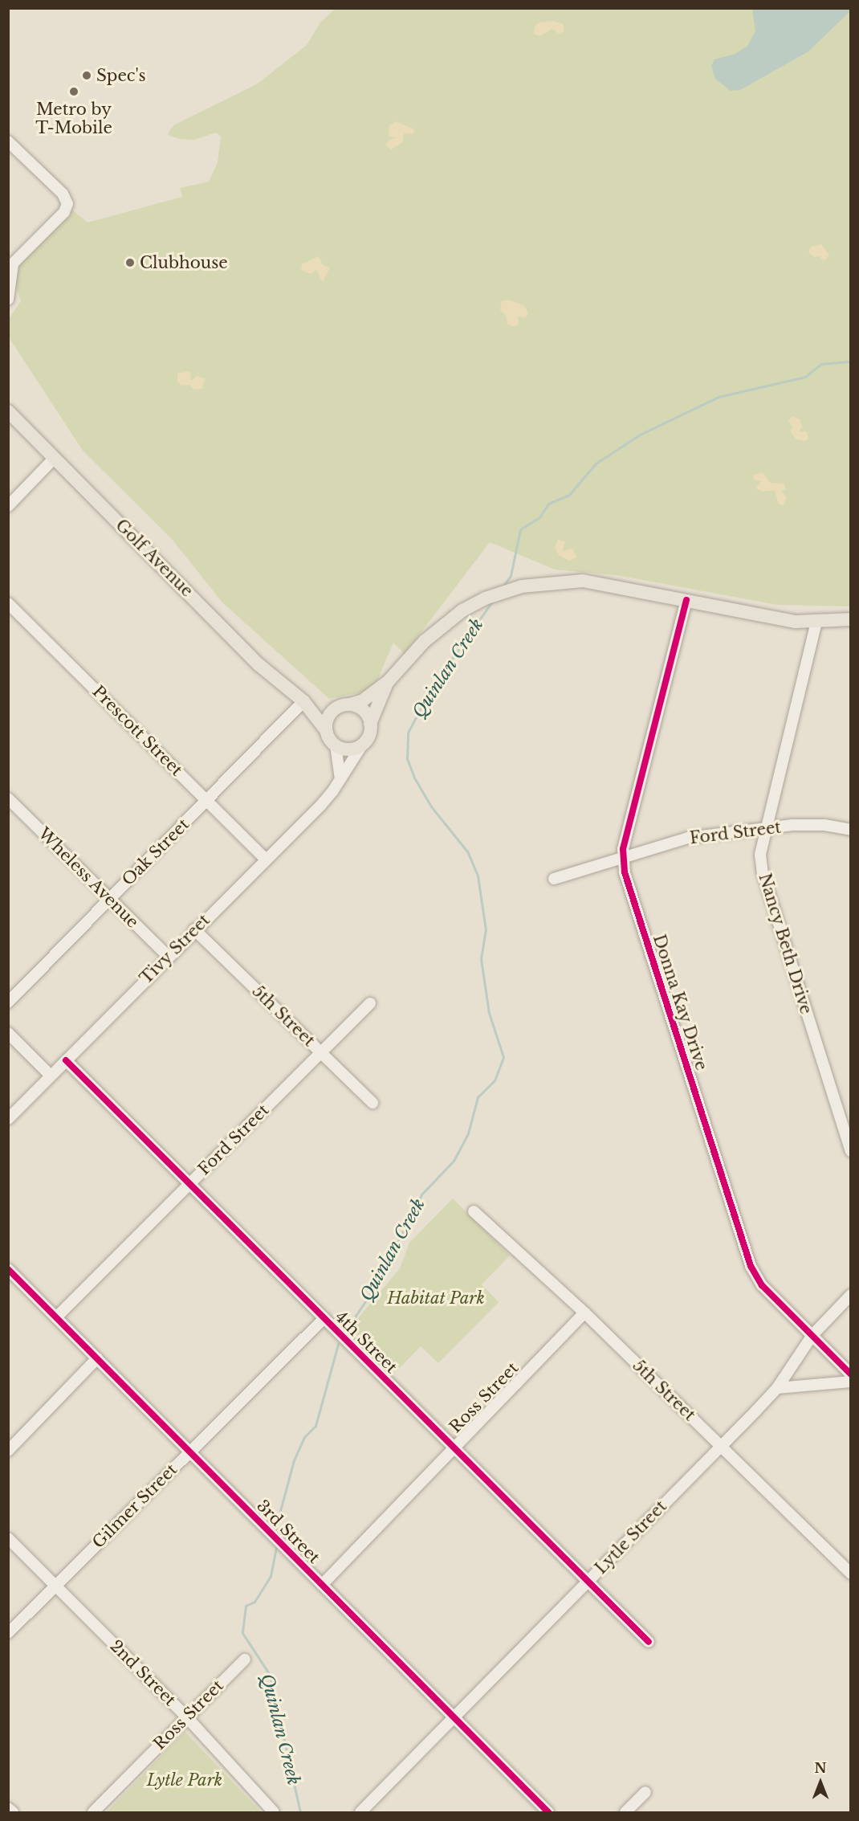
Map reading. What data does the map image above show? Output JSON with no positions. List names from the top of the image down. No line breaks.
{"streets":{"main road":["Golf Avenue"],"street":["Prescott Street","Ford Street","Oak Street","Wheless Avenue","Nancy Beth Drive","Tivy Street","Donna Kay Drive","5th Street","4th Street","Ross Street","Gilmer Street","3rd Street","Lytle Street","2nd Street"]},"crossings":[["Golf Avenue","Oak Street"],["Golf Avenue","Tivy Street"],["Prescott Street","Oak Street"],["Prescott Street","Tivy Street"],["Ford Street","Nancy Beth Drive"],["Ford Street","Donna Kay Drive"],["Ford Street","5th Street"],["Ford Street","4th Street"],["Ford Street","3rd Street"],["Oak Street","Wheless Avenue"],["Wheless Avenue","Tivy Street"],["Tivy Street","5th Street"],["Tivy Street","4th Street"],["Donna Kay Drive","Lytle Street"],["5th Street","Ross Street"],["5th Street","Lytle Street"],["4th Street","Ross Street"],["4th Street","Gilmer Street"],["4th Street","Lytle Street"],["Ross Street","3rd Street"],["Ross Street","2nd Street"],["Gilmer Street","3rd Street"],["Gilmer Street","2nd Street"],["3rd Street","Lytle Street"]],"water":["Quinlan Creek"],"parks":["Habitat Park","Lytle Park"],"places":["Spec's","Metro by T-Mobile","Clubhouse"],"north":"top"}
